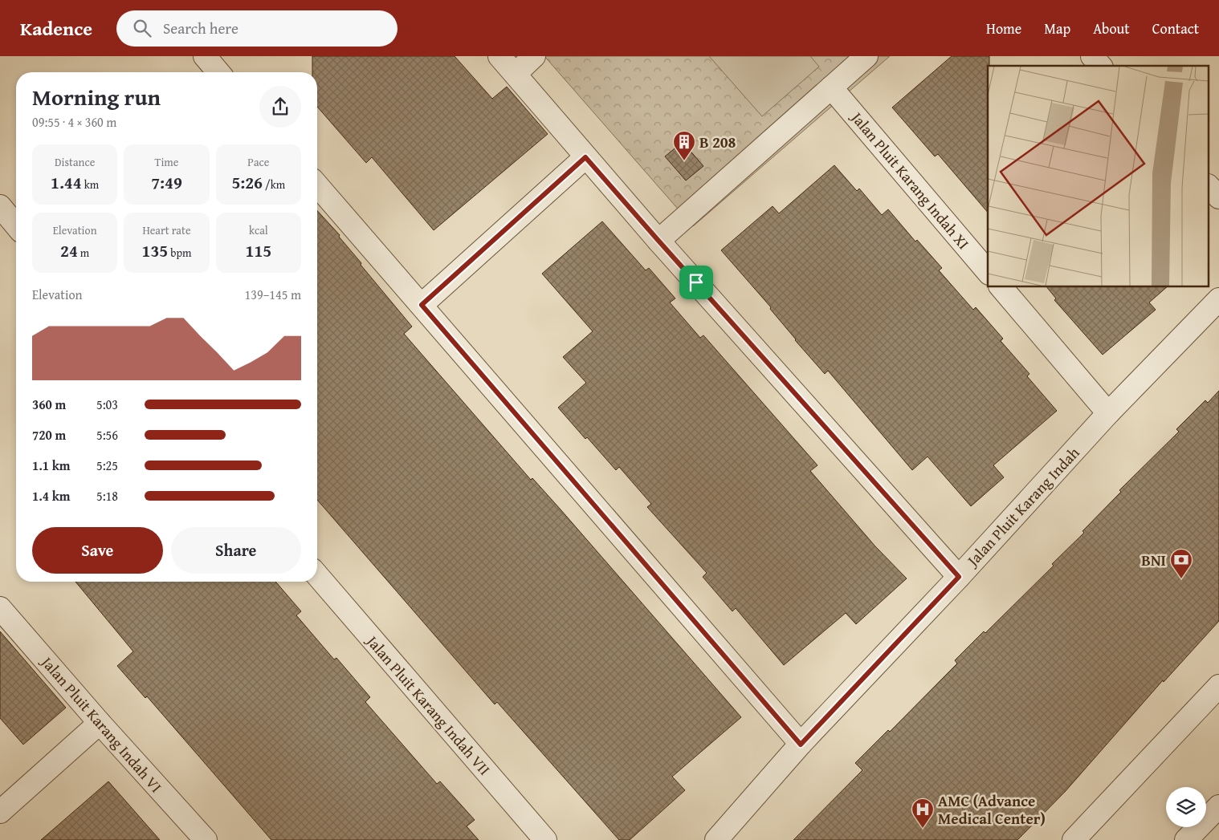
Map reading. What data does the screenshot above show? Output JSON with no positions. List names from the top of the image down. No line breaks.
{"streets":{"street":["Jalan Pluit Karang Indah XI","Jalan Pluit Karang Indah","Jalan Pluit Karang Indah VII","Jalan Pluit Karang Indah VI"]},"places":{"building":["B 208"],"bank":["BNI"],"hospital":["AMC (Advance Medical Center)"]},"page":{"header":"Kadence","search":"Search here","nav":["Home","Map","About","Contact"],"heading":["Morning run","09:55 · 4 × 360 m"],"stats":[["Distance","1.44 km"],["Time","7:49"],["Pace","5:26 /km"],["Elevation","24 m"],["Heart rate","135 bpm"],["kcal","115"]],"chart":["Elevation","139–145 m"],"list":[{"name":"360 m","note":"5:03"},{"name":"720 m","note":"5:56"},{"name":"1.1 km","note":"5:25"},{"name":"1.4 km","note":"5:18"}],"buttons":["Save","Share"]}}
